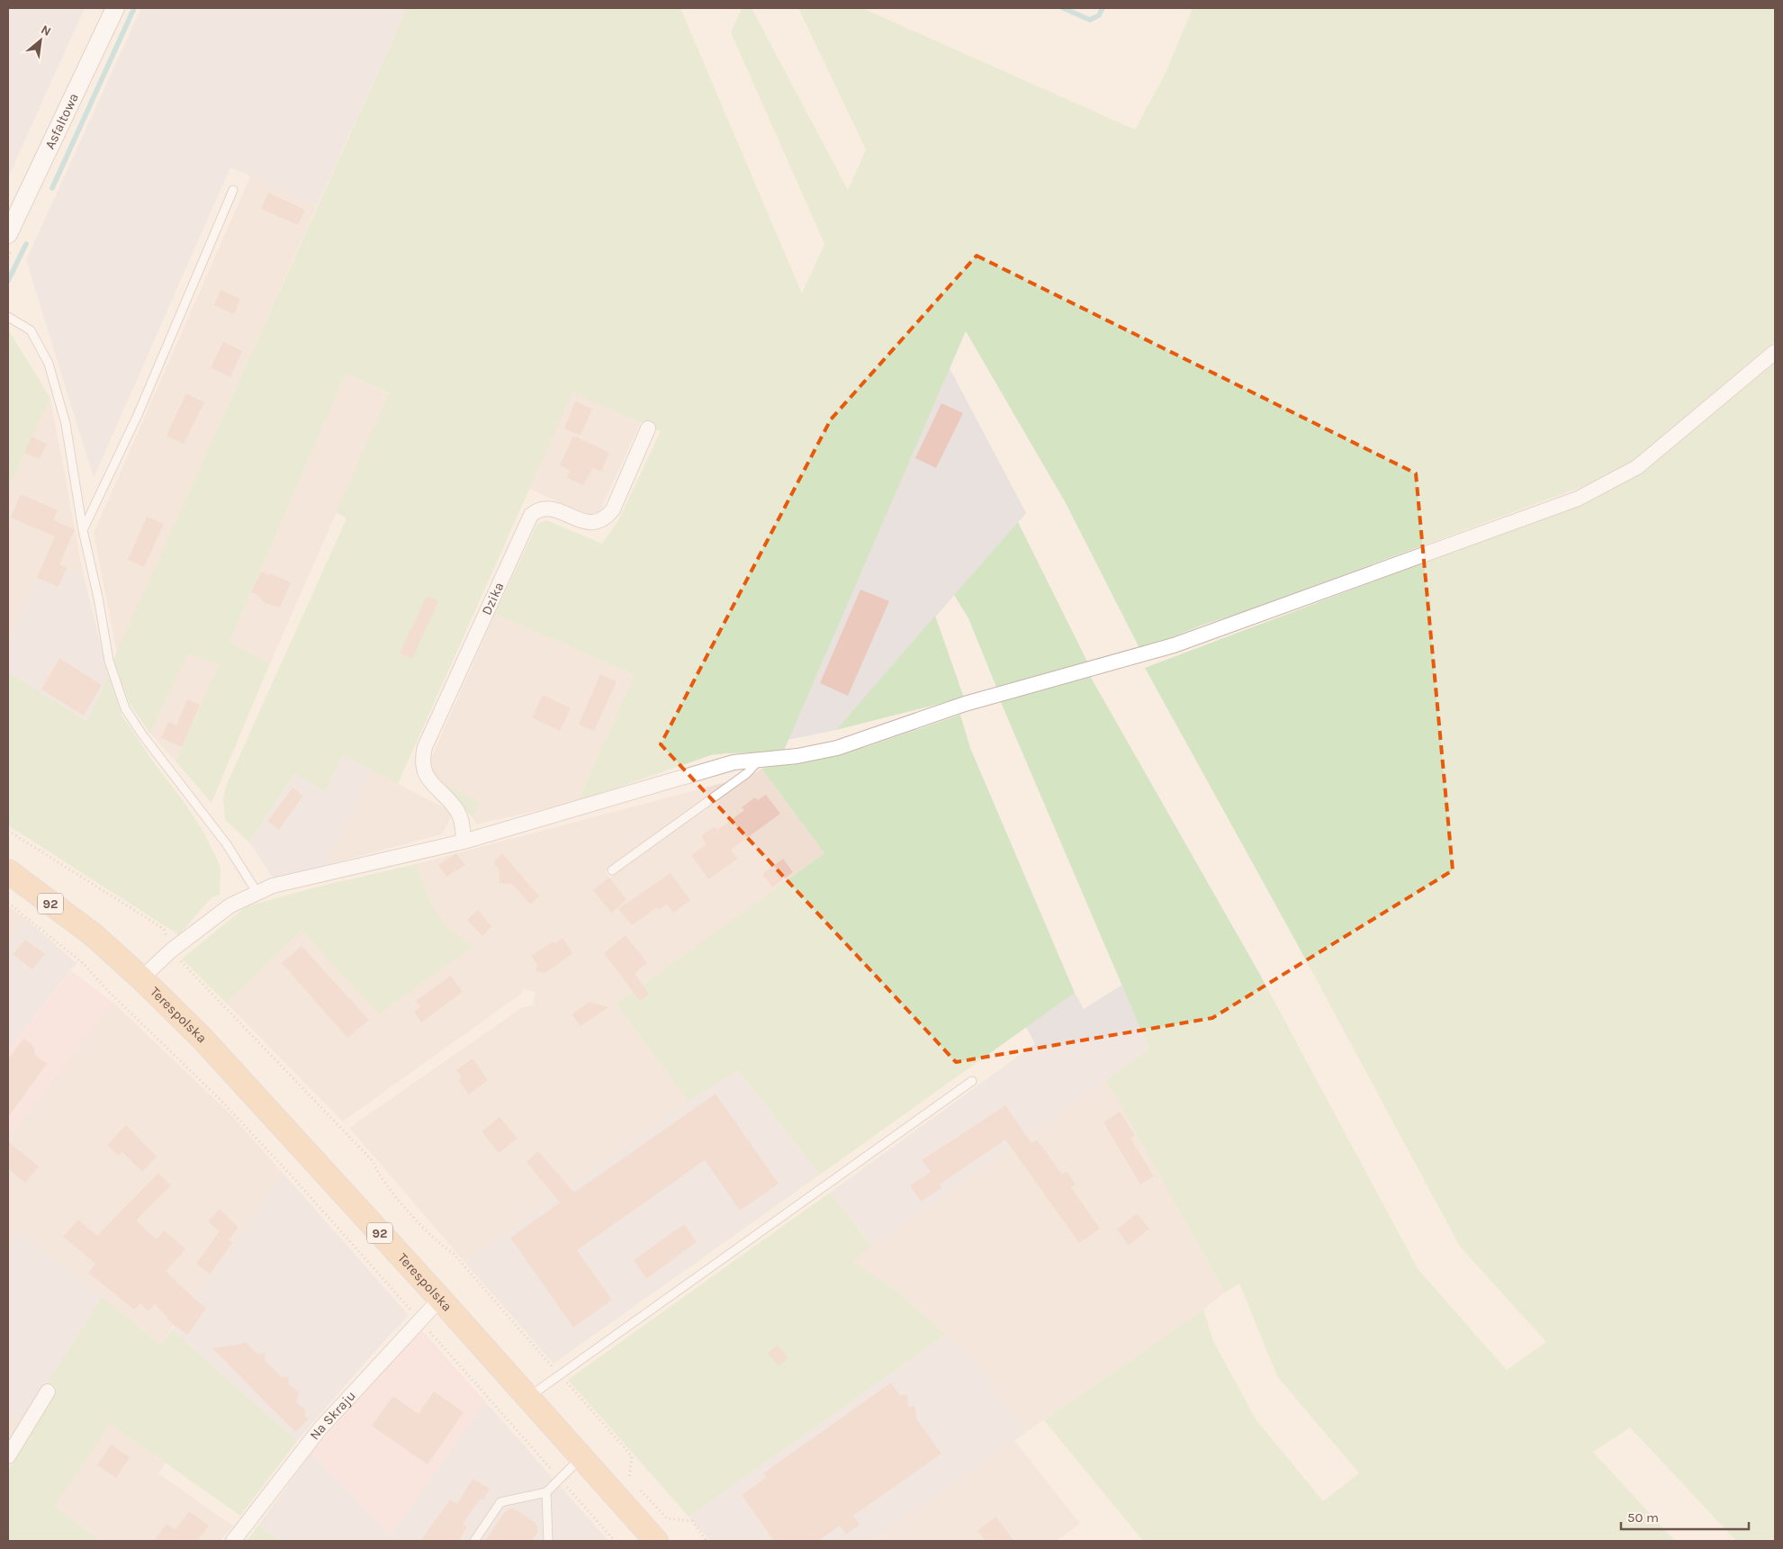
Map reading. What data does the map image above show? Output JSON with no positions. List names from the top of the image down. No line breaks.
{"streets":{"main road":["92","Terespolska"],"street":["Asfaltowa","Dzika","Na Skraju"]},"crossings":[["Terespolska","Na Skraju"]],"scale_bar":"50 m","north":"top right"}
